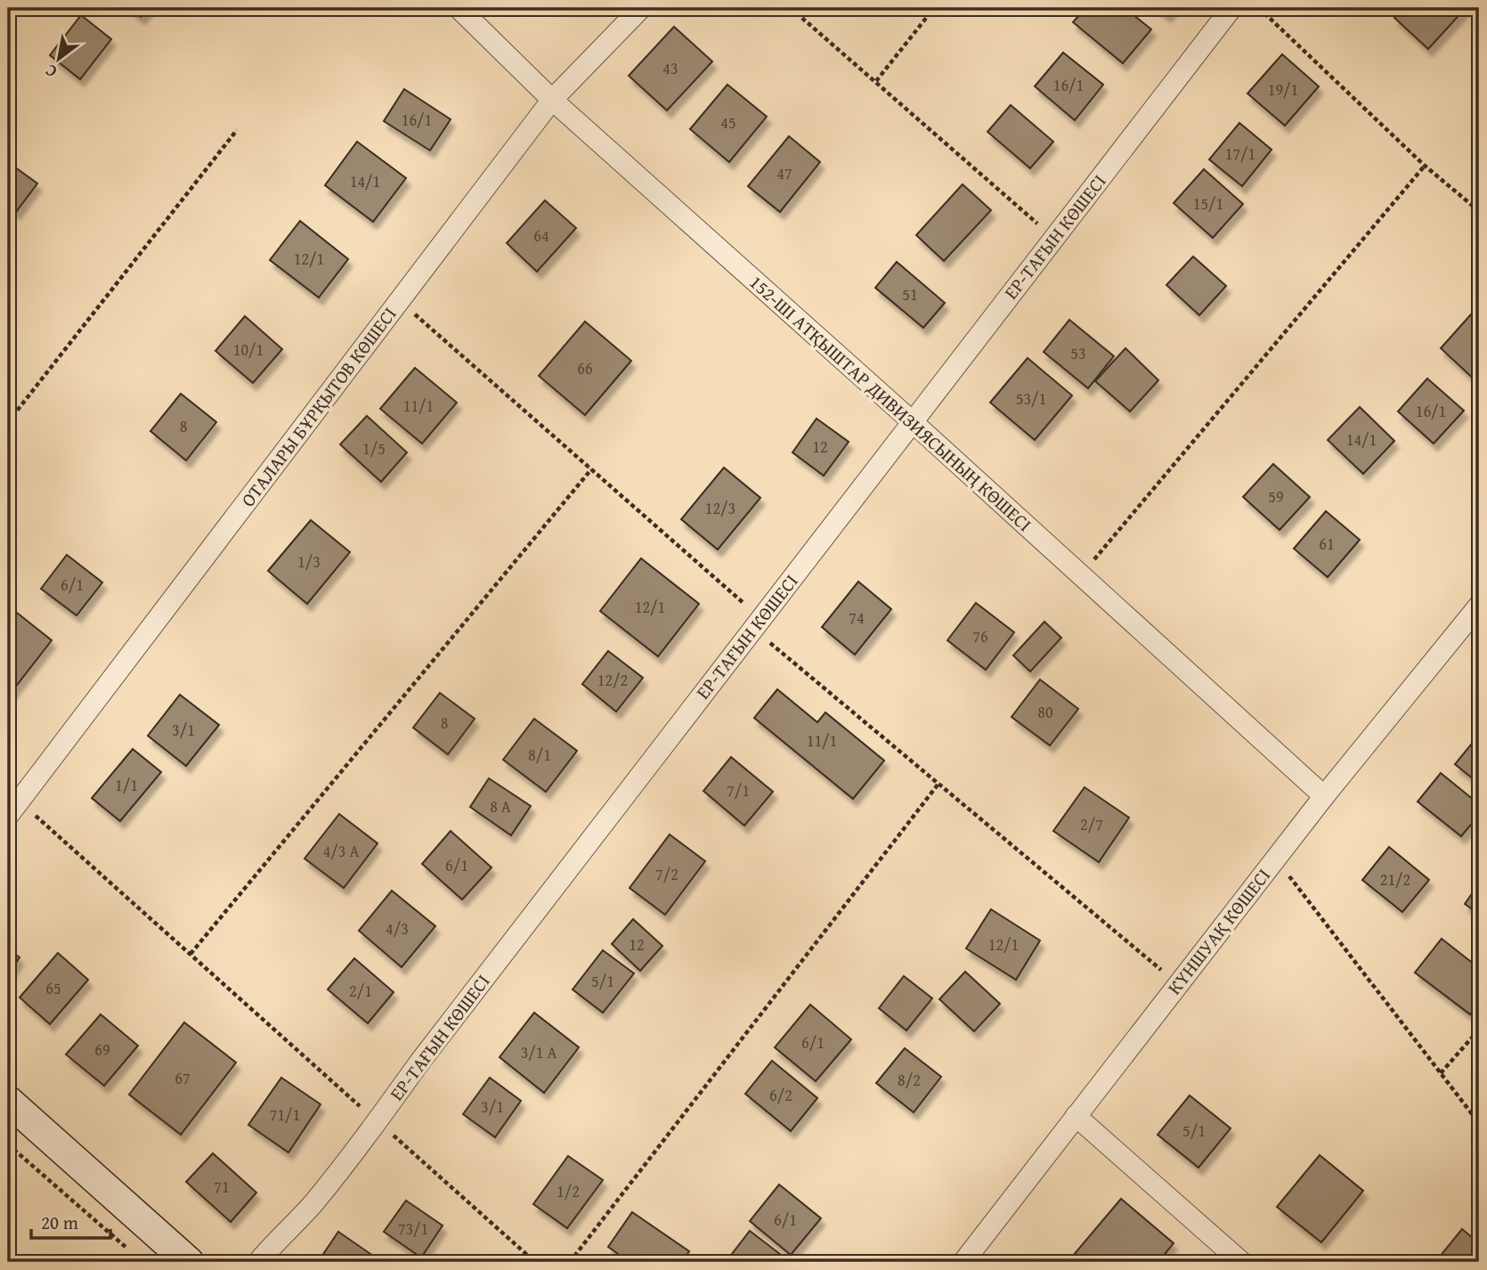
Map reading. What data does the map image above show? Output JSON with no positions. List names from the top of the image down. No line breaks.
{"streets":{"street":["ЕР-ТАҒЫН КӨШЕСІ","152-ШІ АТҚЫШТАР ДИВИЗИЯСЫНЫҢ КӨШЕСІ","ОТАЛАРЫ БҰРҚЫТОВ КӨШЕСІ","КҮНШУАҚ КӨШЕСІ"]},"crossings":[["ЕР-ТАҒЫН КӨШЕСІ","152-ШІ АТҚЫШТАР ДИВИЗИЯСЫНЫҢ КӨШЕСІ"],["152-ШІ АТҚЫШТАР ДИВИЗИЯСЫНЫҢ КӨШЕСІ","ОТАЛАРЫ БҰРҚЫТОВ КӨШЕСІ"],["152-ШІ АТҚЫШТАР ДИВИЗИЯСЫНЫҢ КӨШЕСІ","КҮНШУАҚ КӨШЕСІ"]],"house_numbers":["43","16/1","19/1","16/1","45","17/1","47","14/1","15/1","64","12/1","51","10/1","53","66","53/1","11/1","16/1","8","14/1","12","1/5","59","12/3","61","1/3","6/1","12/1","74","76","12/2","80","8","3/1","11/1","8/1","1/1","7/1","8 А","2/7","4/3 А","6/1","7/2","21/2","4/3","12","12/1","5/1","65","2/1","6/1","69","3/1 А","67","8/2","6/2","3/1","71/1","5/1","71","1/2","6/1","73/1"],"scale_bar":"20 m","north":"bottom left"}
